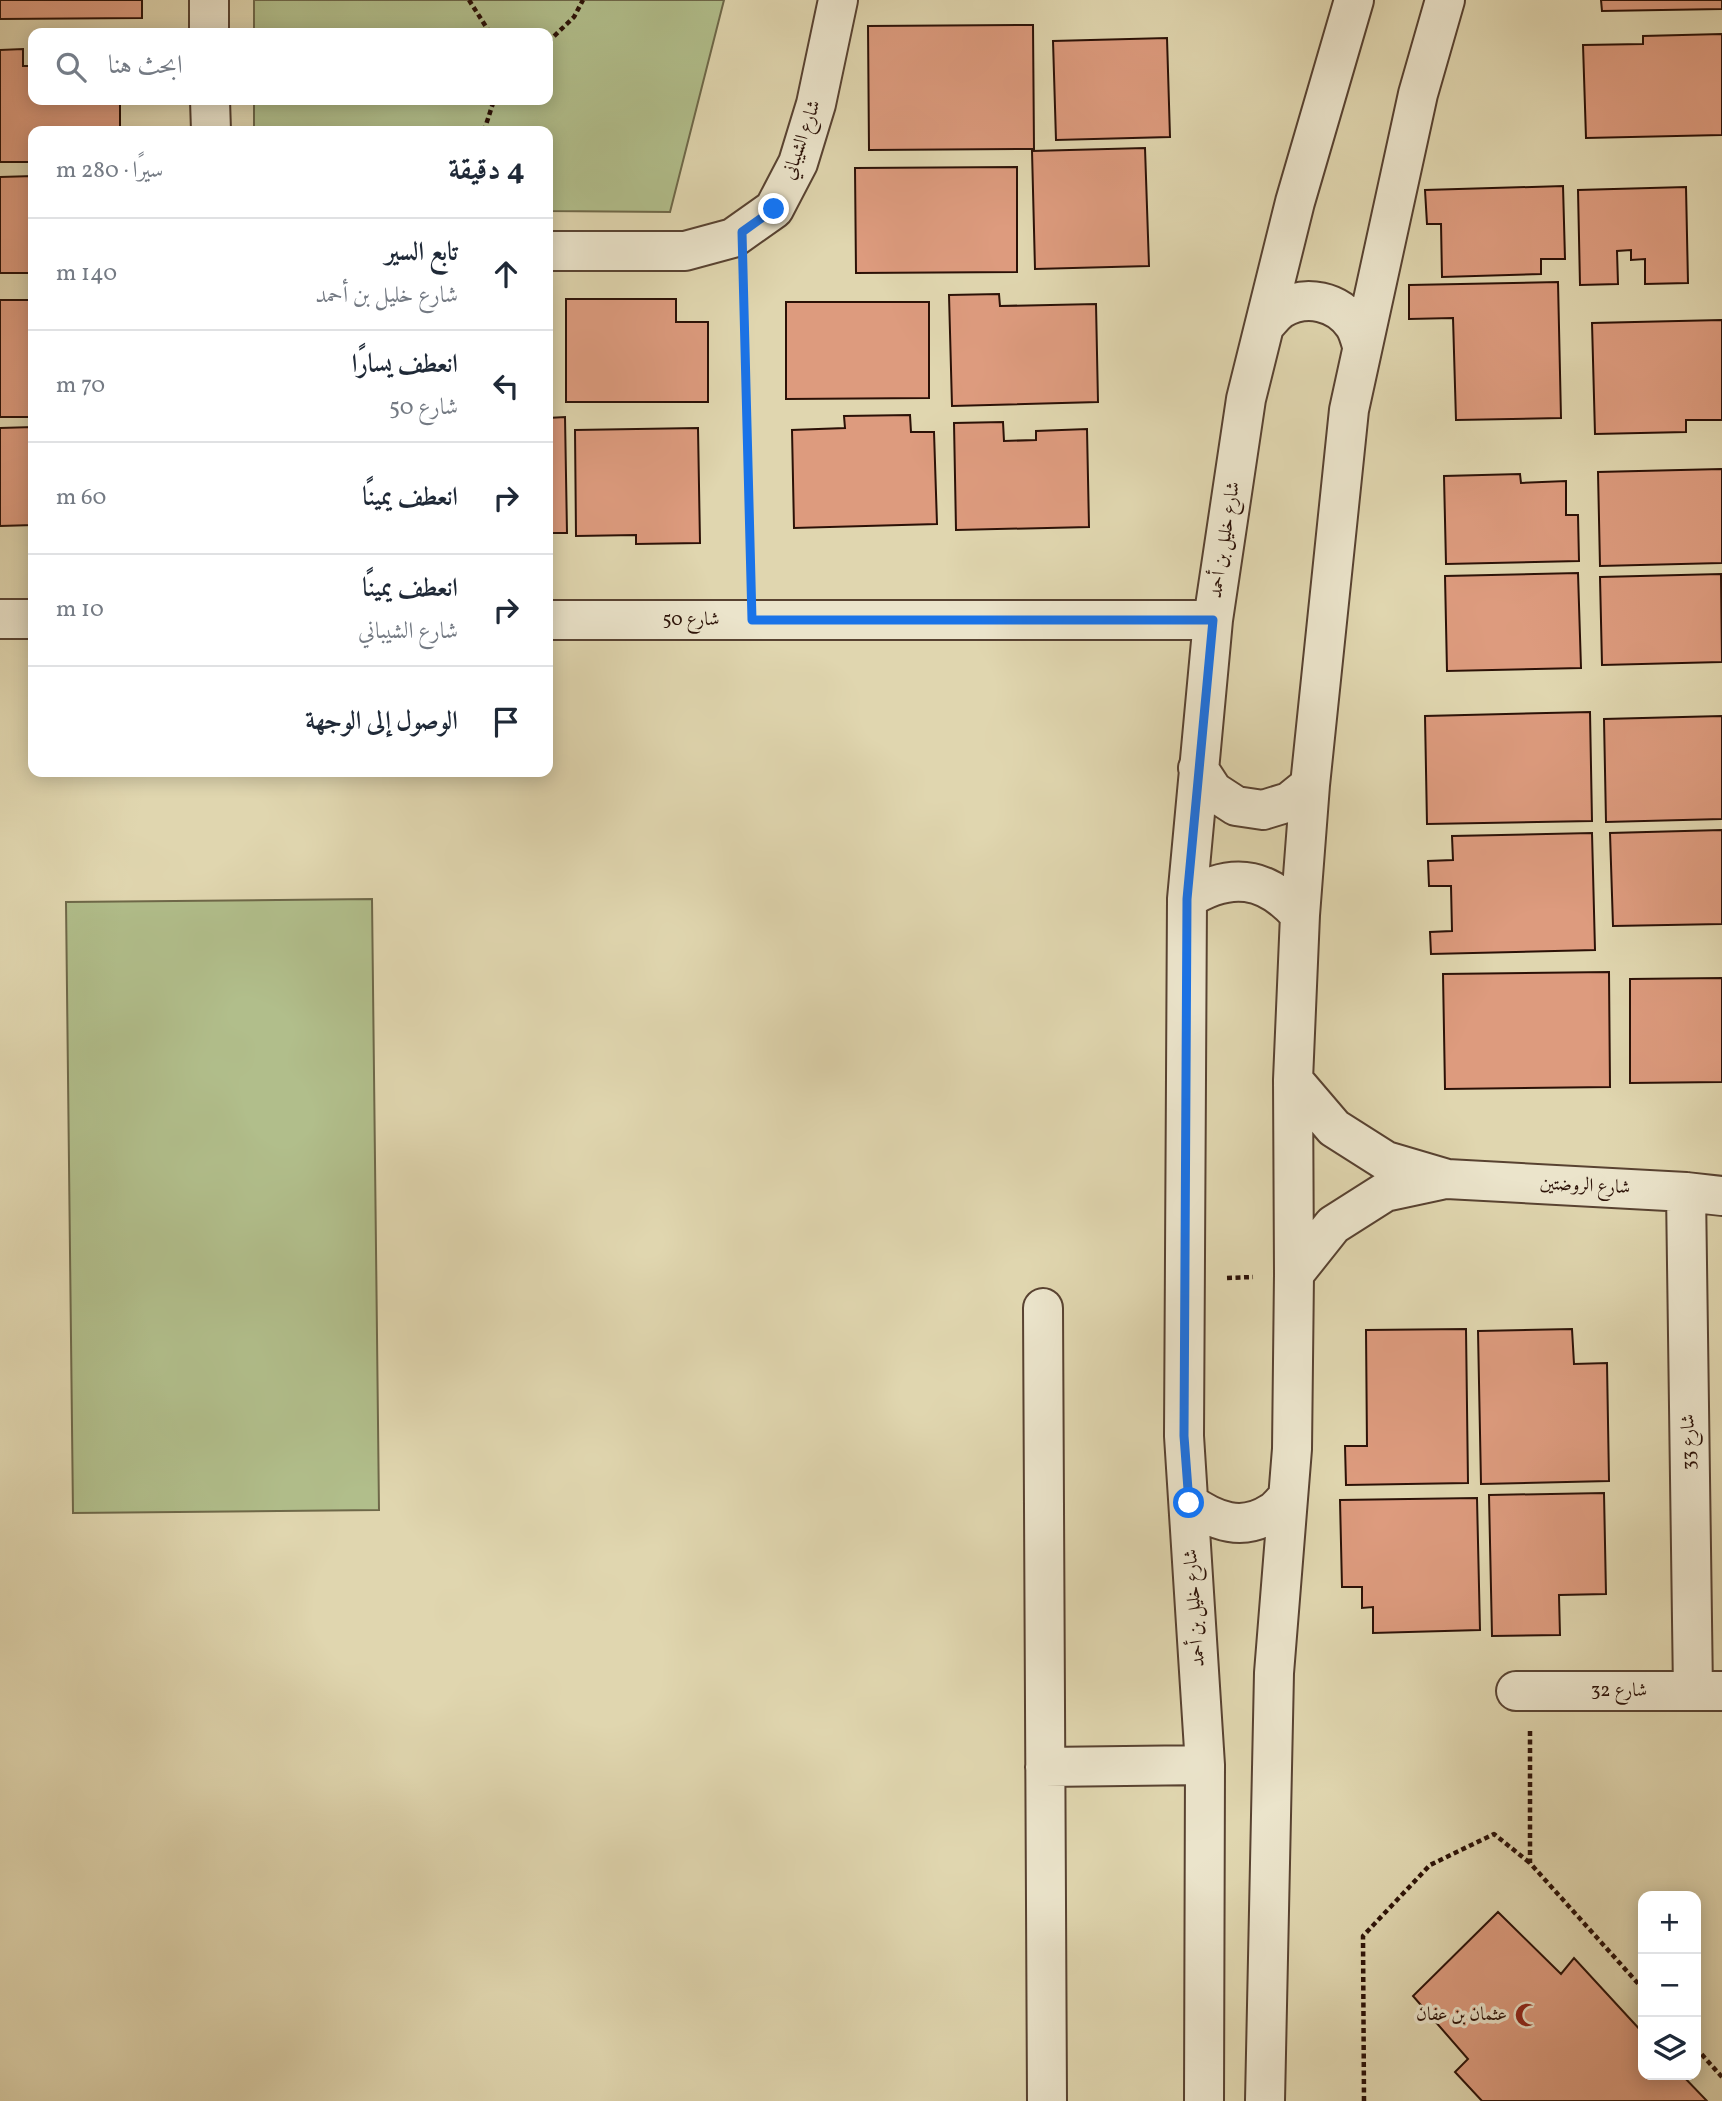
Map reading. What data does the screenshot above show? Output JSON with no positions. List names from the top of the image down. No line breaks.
{"streets":{"street":["شارع الشيباني","شارع خليل بن أحمد","شارع 50","شارع الروضتين","شارع 33","شارع 32"]},"crossings":[["شارع خليل بن أحمد","شارع 50"],["شارع الروضتين","شارع 33"],["شارع 33","شارع 32"]],"places":{"mosque":["عثمان بن عفان"]},"page":{"search":"ابحث هنا","heading":["4 دقيقة","سيرًا · 280 m"],"list":[["تابع السير","شارع خليل بن أحمد","140 m"],["انعطف يسارًا","شارع 50","70 m"],["انعطف يمينًا","60 m"],["انعطف يمينًا","شارع الشيباني","10 m"],"الوصول إلى الوجهة"],"map_buttons":["+","−"]}}
